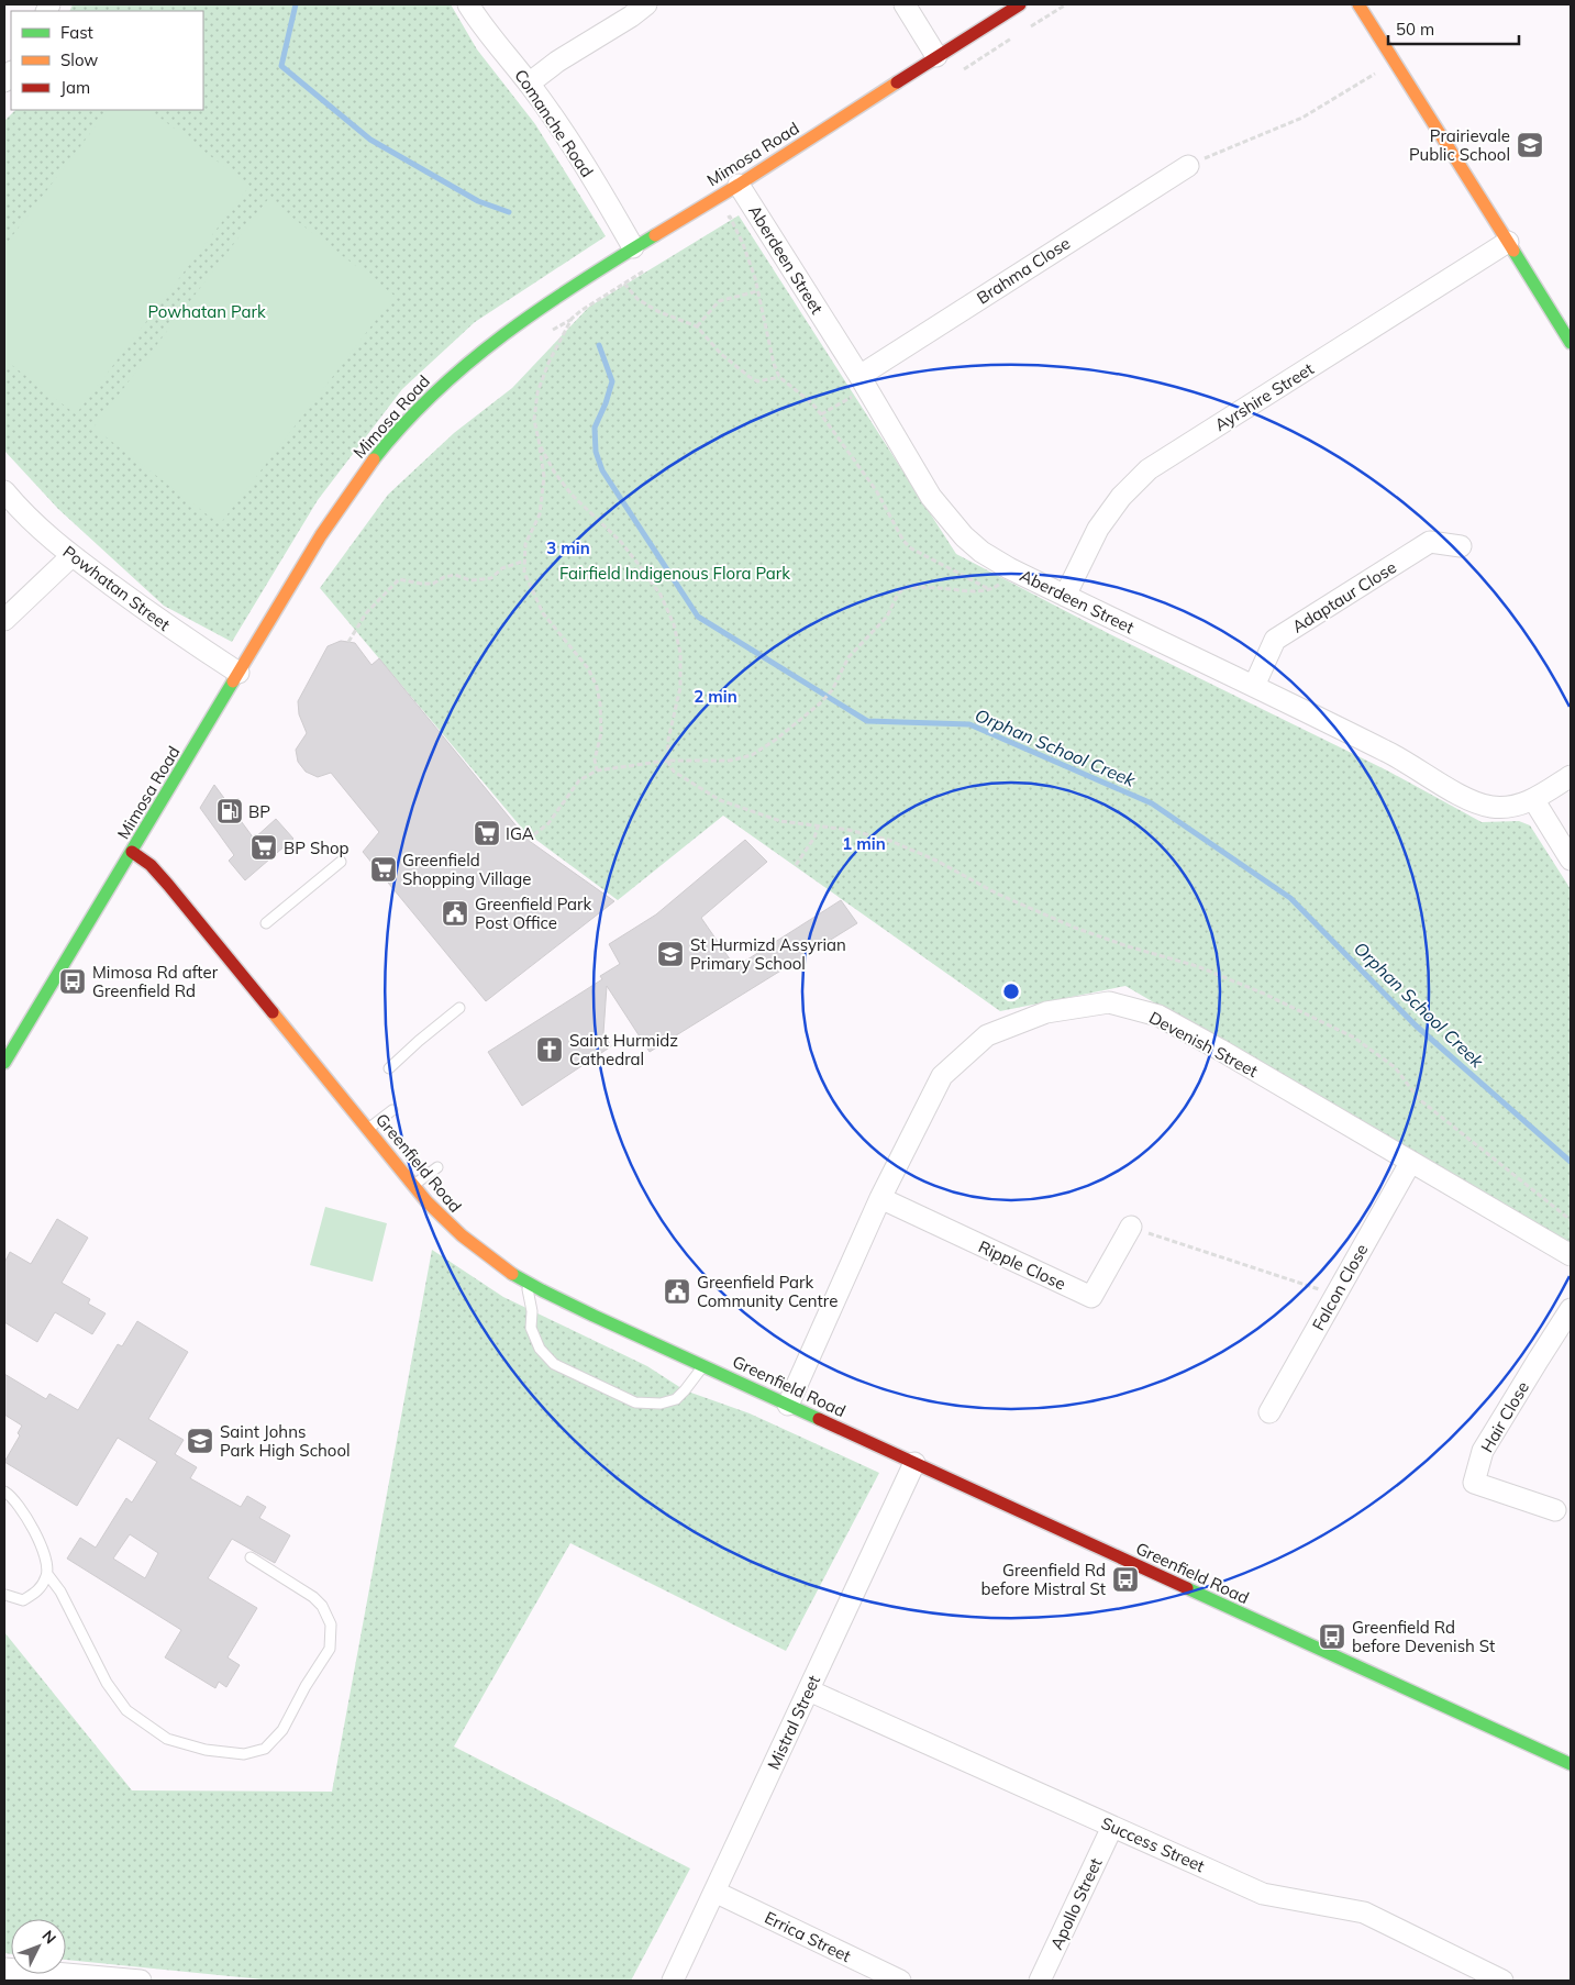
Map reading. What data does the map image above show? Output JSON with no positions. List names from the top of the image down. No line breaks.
{"streets":{"street":["Comanche Road","Mimosa Road","Aberdeen Street","Brahma Close","Ayrshire Street","Powhatan Street","Adaptaur Close","Devenish Street","Greenfield Road","Ripple Close","Falcon Close","Hair Close","Mistral Street","Success Street","Apollo Street","Errica Street"]},"crossings":[["Comanche Road","Mimosa Road"],["Mimosa Road","Aberdeen Street"],["Mimosa Road","Powhatan Street"],["Mimosa Road","Greenfield Road"],["Aberdeen Street","Brahma Close"],["Aberdeen Street","Ayrshire Street"],["Aberdeen Street","Adaptaur Close"],["Devenish Street","Greenfield Road"],["Devenish Street","Ripple Close"],["Devenish Street","Falcon Close"],["Greenfield Road","Mistral Street"],["Mistral Street","Success Street"],["Mistral Street","Errica Street"],["Success Street","Apollo Street"]],"water":["Orphan School Creek"],"parks":["Powhatan Park","Fairfield Indigenous Flora Park"],"places":{"school or university":["Prairievale Public School","St Hurmizd Assyrian Primary School","Saint Johns Park High School"],"fuel station":["BP"],"supermarket":["IGA","BP Shop","Greenfield Shopping Village"],"public building":["Greenfield Park Post Office","Greenfield Park Community Centre"],"bus stop":["Mimosa Rd after Greenfield Rd","Greenfield Rd before Mistral St","Greenfield Rd before Devenish St"],"church":["Saint Hurmidz Cathedral"]},"legend":["Fast","Slow","Jam"],"scale_bar":"50 m","north":"top right","rings":["3 min","2 min","1 min"]}
